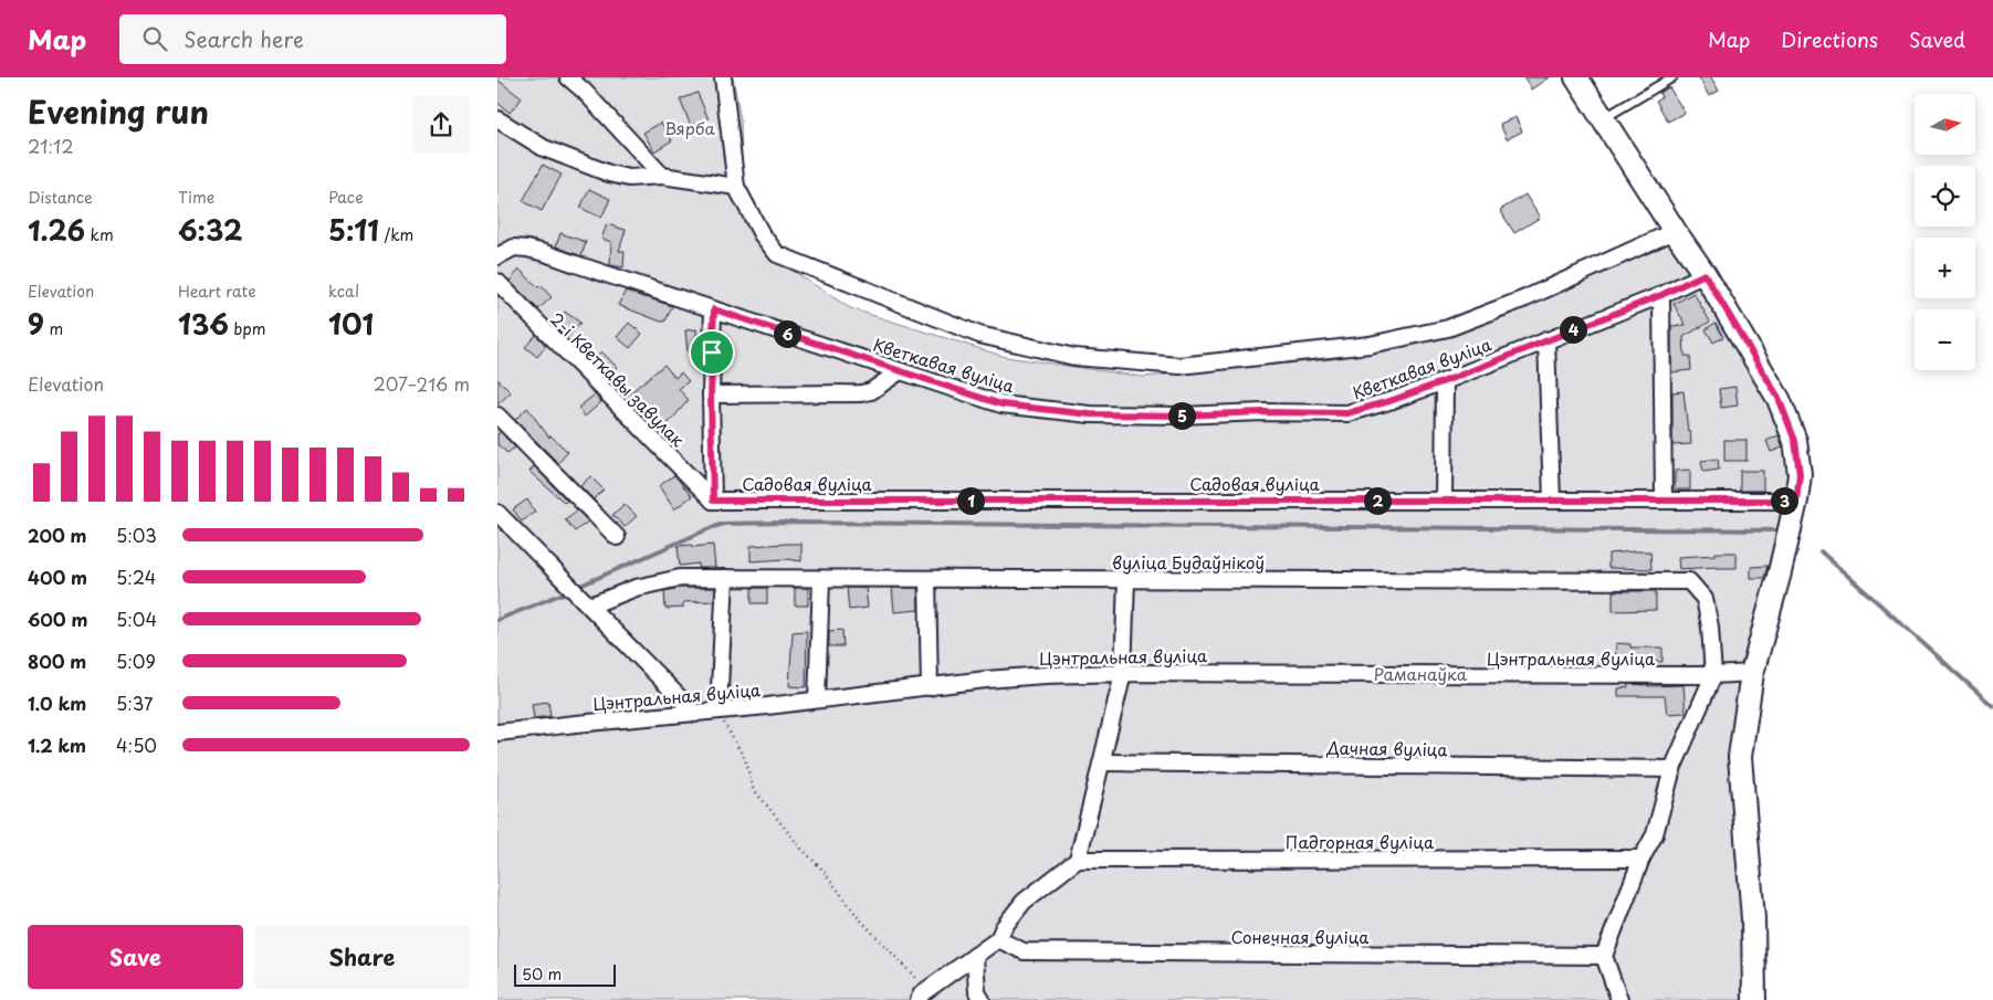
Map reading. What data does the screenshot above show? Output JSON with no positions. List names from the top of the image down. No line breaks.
{"streets":{"street":["Кветкавая вуліца","2-і Кветкавы завулак","Садовая вуліца","вуліца Будаўнікоў","Цэнтральная вуліца","Дачная вуліца","Падгорная вуліца","Сонечная вуліца"]},"crossings":[["2-і Кветкавы завулак","Садовая вуліца"],["вуліца Будаўнікоў","Цэнтральная вуліца"]],"parks":["Вярба","Раманаўка"],"scale_bar":"50 m","north":"right","page":{"header":"Map","search":"Search here","nav":["Map","Directions","Saved"],"heading":["Evening run","21:12"],"map_buttons":["+","−"],"stats":[["Distance","1.26 km"],["Time","6:32"],["Pace","5:11 /km"],["Elevation","9 m"],["Heart rate","136 bpm"],["kcal","101"]],"pins":["4","6","5","1","2","3"],"chart":["Elevation","207–216 m"],"list":[{"name":"200 m","note":"5:03"},{"name":"400 m","note":"5:24"},{"name":"600 m","note":"5:04"},{"name":"800 m","note":"5:09"},{"name":"1.0 km","note":"5:37"},{"name":"1.2 km","note":"4:50"}],"buttons":["Save","Share"],"scale":"50 m"}}
